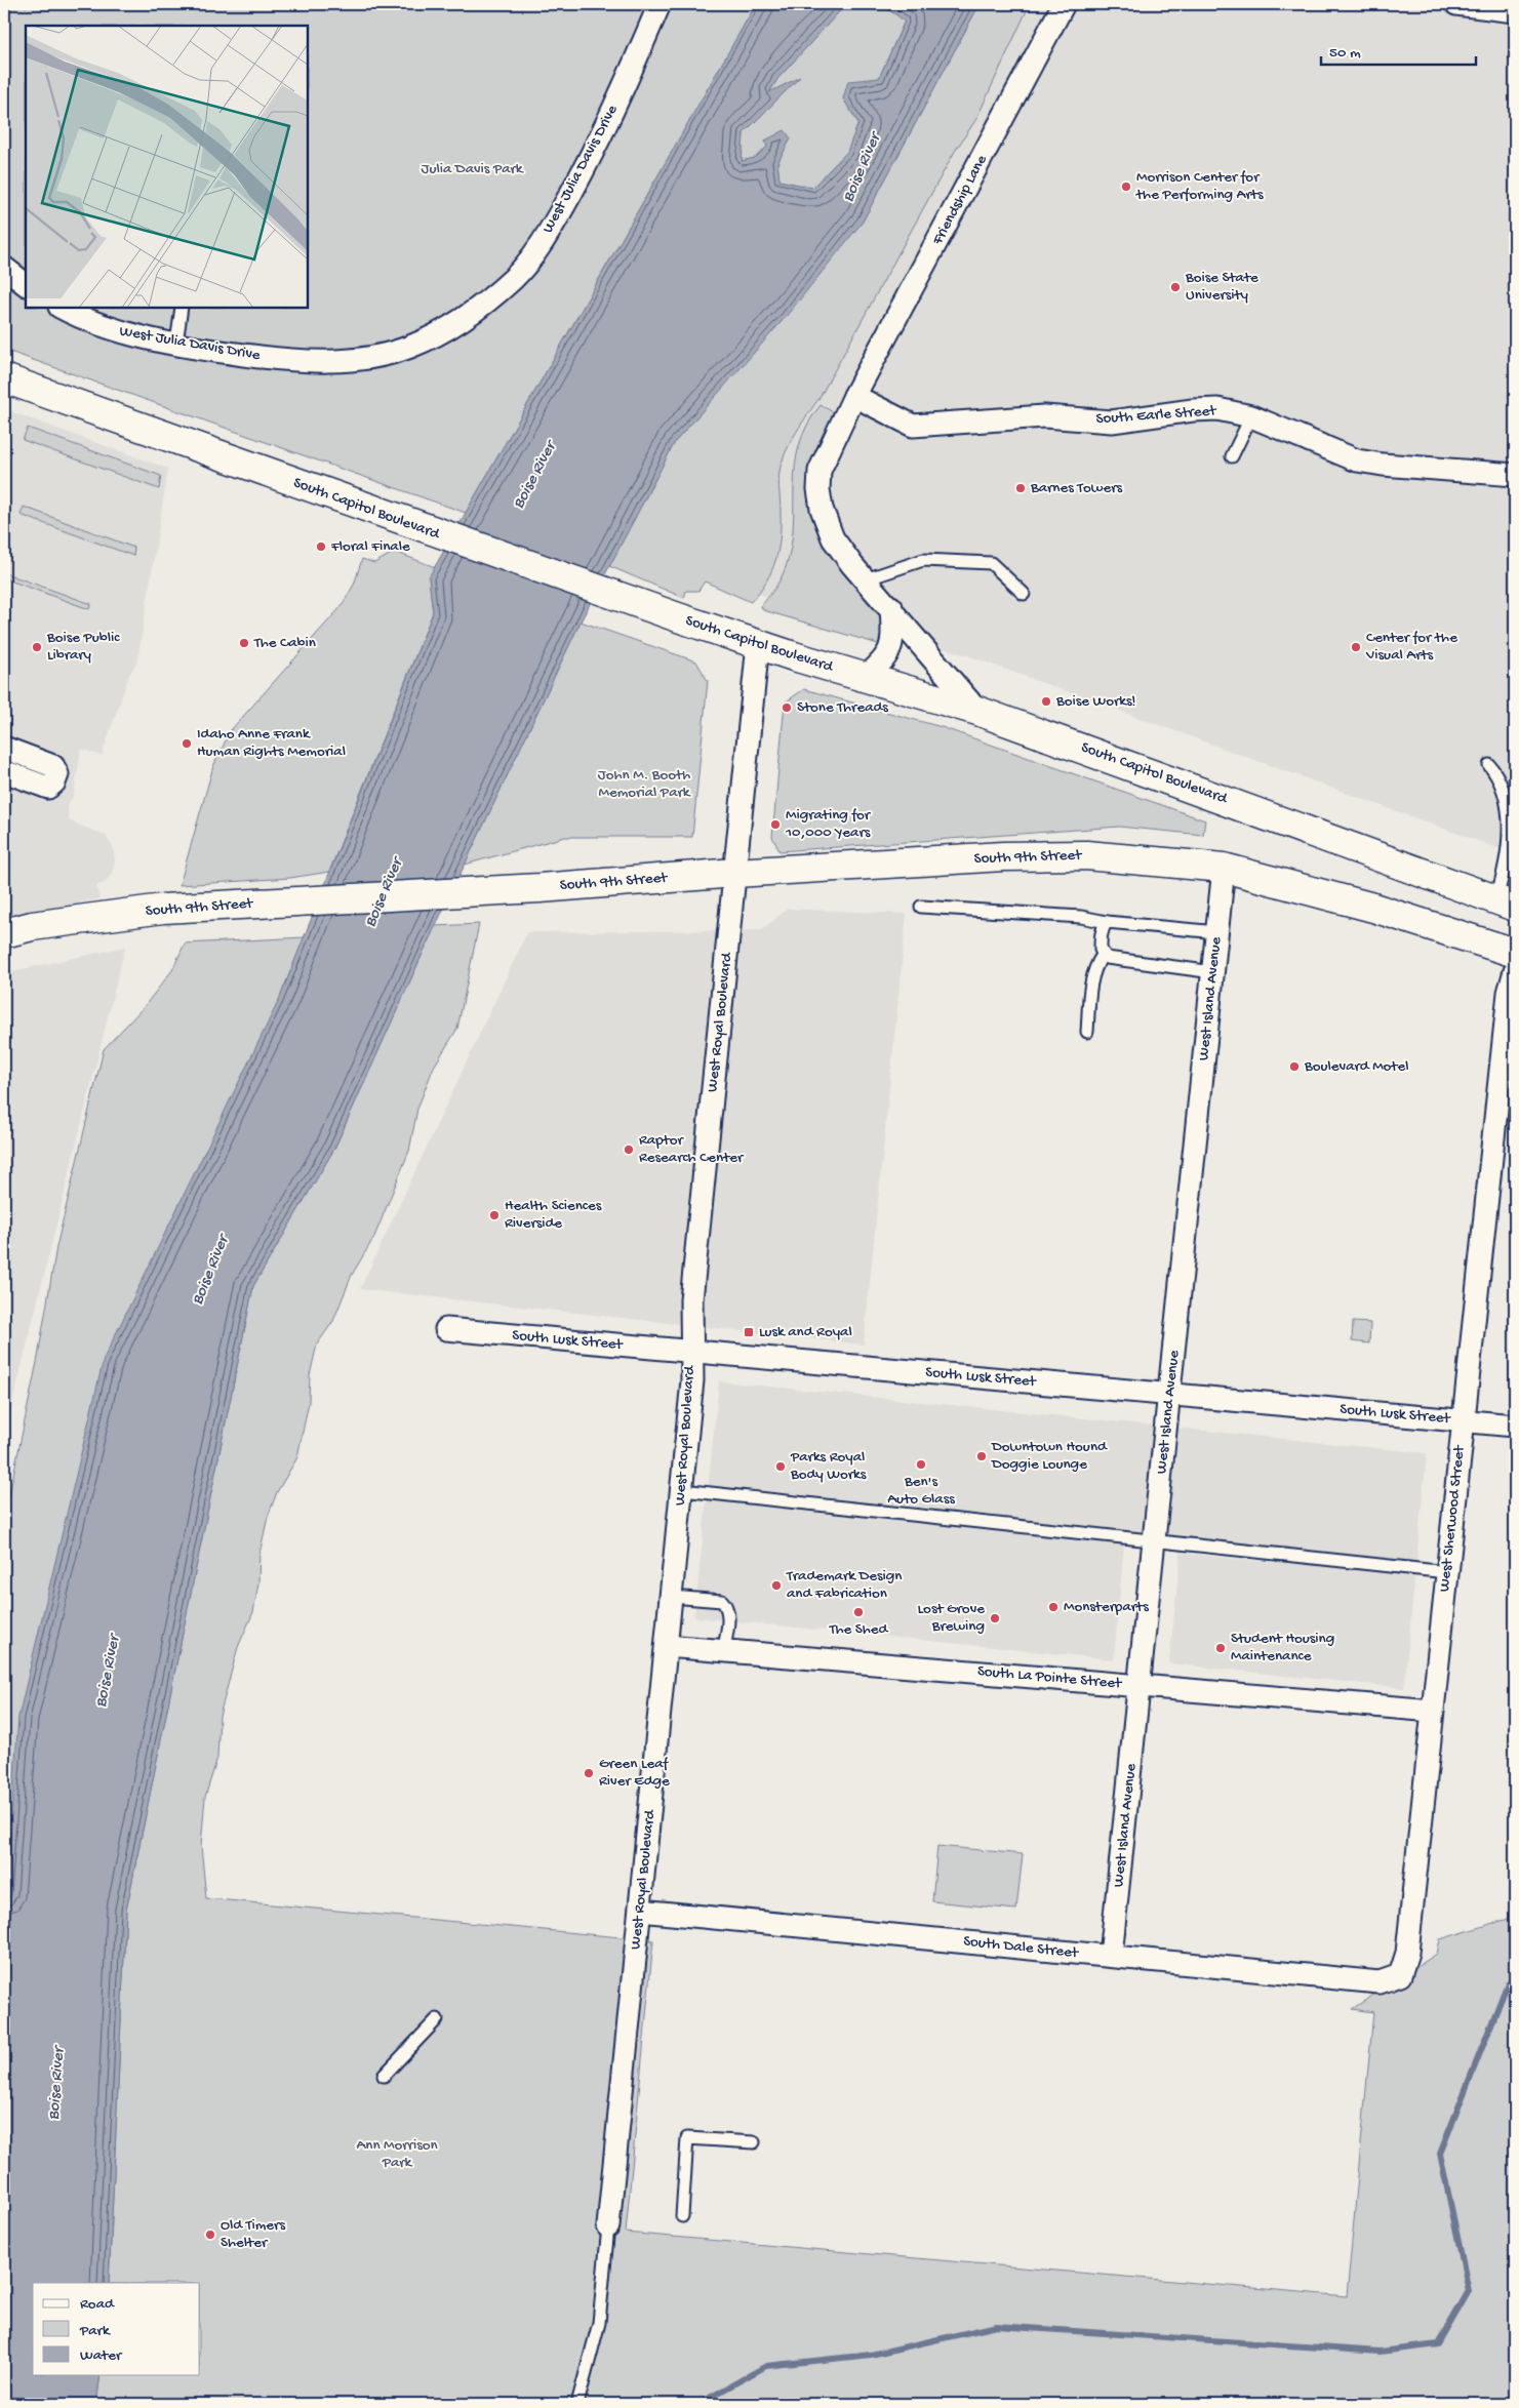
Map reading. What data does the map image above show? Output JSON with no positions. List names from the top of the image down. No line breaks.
{"streets":{"main road":["South Capitol Boulevard","South 9th Street"],"street":["West Julia Davis Drive","Friendship Lane","South Earle Street","West Island Avenue","West Royal Boulevard","South Lusk Street","West Sherwood Street","South La Pointe Street","South Dale Street"]},"crossings":[["Friendship Lane","South Earle Street"],["Friendship Lane","South Capitol Boulevard"],["South Capitol Boulevard","West Royal Boulevard"],["South 9th Street","West Island Avenue"],["South 9th Street","West Royal Boulevard"],["West Island Avenue","South Lusk Street"],["West Island Avenue","South La Pointe Street"],["West Island Avenue","South Dale Street"],["West Royal Boulevard","South Lusk Street"],["West Royal Boulevard","South La Pointe Street"],["West Royal Boulevard","South Dale Street"],["South Lusk Street","West Sherwood Street"],["West Sherwood Street","South La Pointe Street"],["West Sherwood Street","South Dale Street"]],"water":["Boise River"],"parks":["Julia Davis Park","John M. Booth Memorial Park","Ann Morrison Park"],"places":{"other":["Morrison Center for the Performing Arts","Boise State University","Barnes Towers","Floral Finale","The Cabin","Boise Public Library","Center for the Visual Arts","Boise Works!","Stone Threads","Idaho Anne Frank Human Rights Memorial","Migrating for 10,000 Years","Boulevard Motel","Raptor Research Center","Health Sciences Riverside","Downtown Hound Doggie Lounge","Ben's Auto Glass","Parks Royal Body Works","Trademark Design and Fabrication","Monsterparts","The Shed","Lost Grove Brewing","Student Housing Maintenance","Green Leaf River Edge","Old Timers Shelter"],"transit":["Lusk and Royal"]},"legend":["Road","Park","Water"],"scale_bar":"50 m"}
